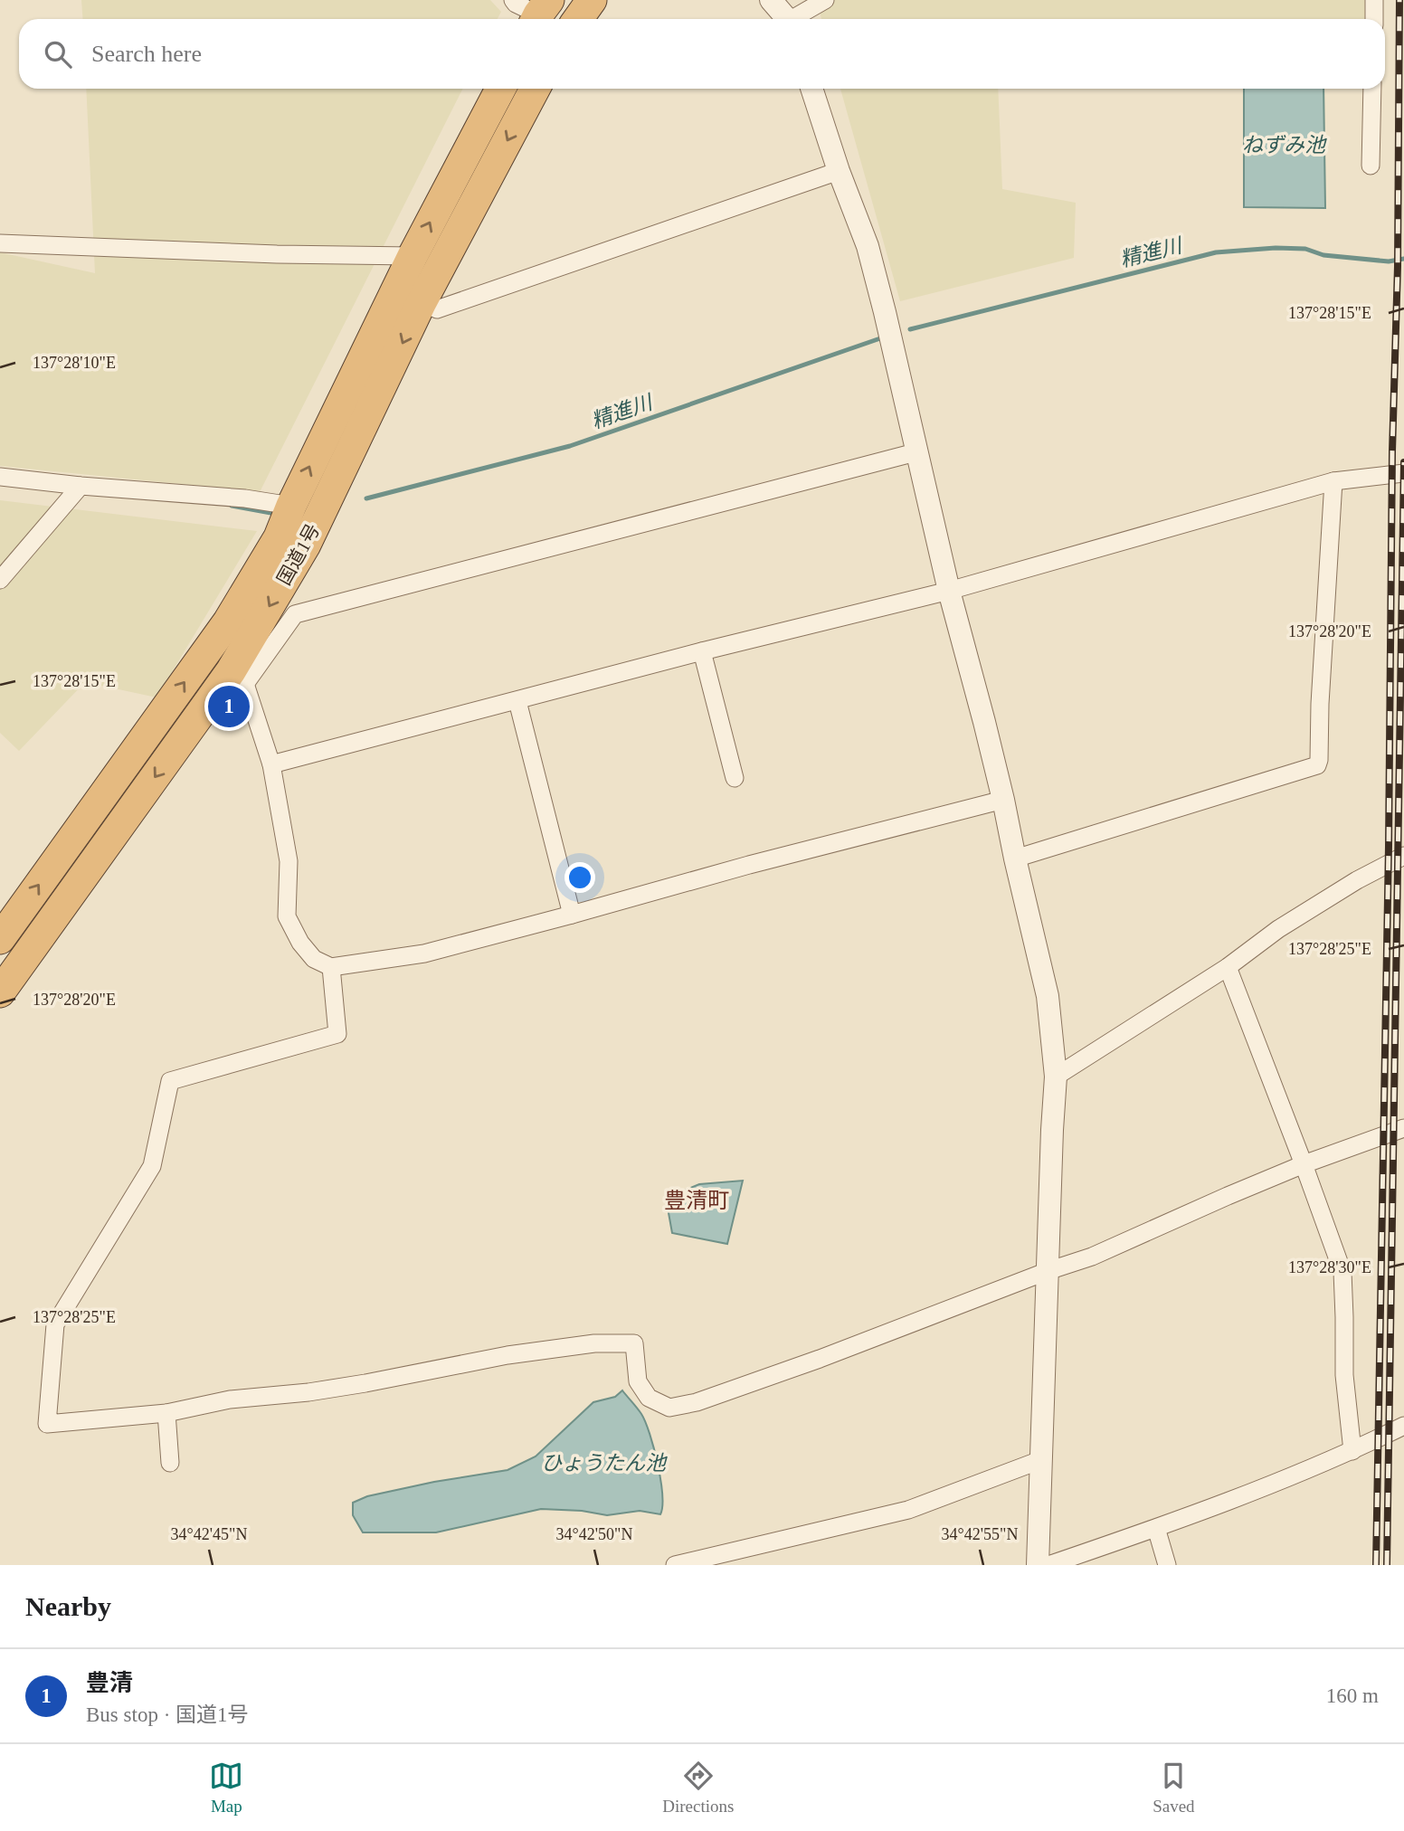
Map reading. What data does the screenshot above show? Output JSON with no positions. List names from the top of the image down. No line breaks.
{"streets":{"highway":["国道1号"]},"districts":["豊清町"],"water":["ねずみ池","精進川","ひょうたん池"],"page":{"search":"Search here","pins":"1","heading":"Nearby","list":[{"mark":"1","name":"豊清","note":"Bus stop · 国道1号","value":"160 m"}],"nav":["Map","Directions","Saved"]},"coordinates":["137°28'15\"E","137°28'10\"E","137°28'20\"E","137°28'25\"E","137°28'30\"E","34°42'45\"N","34°42'50\"N","34°42'55\"N"]}
